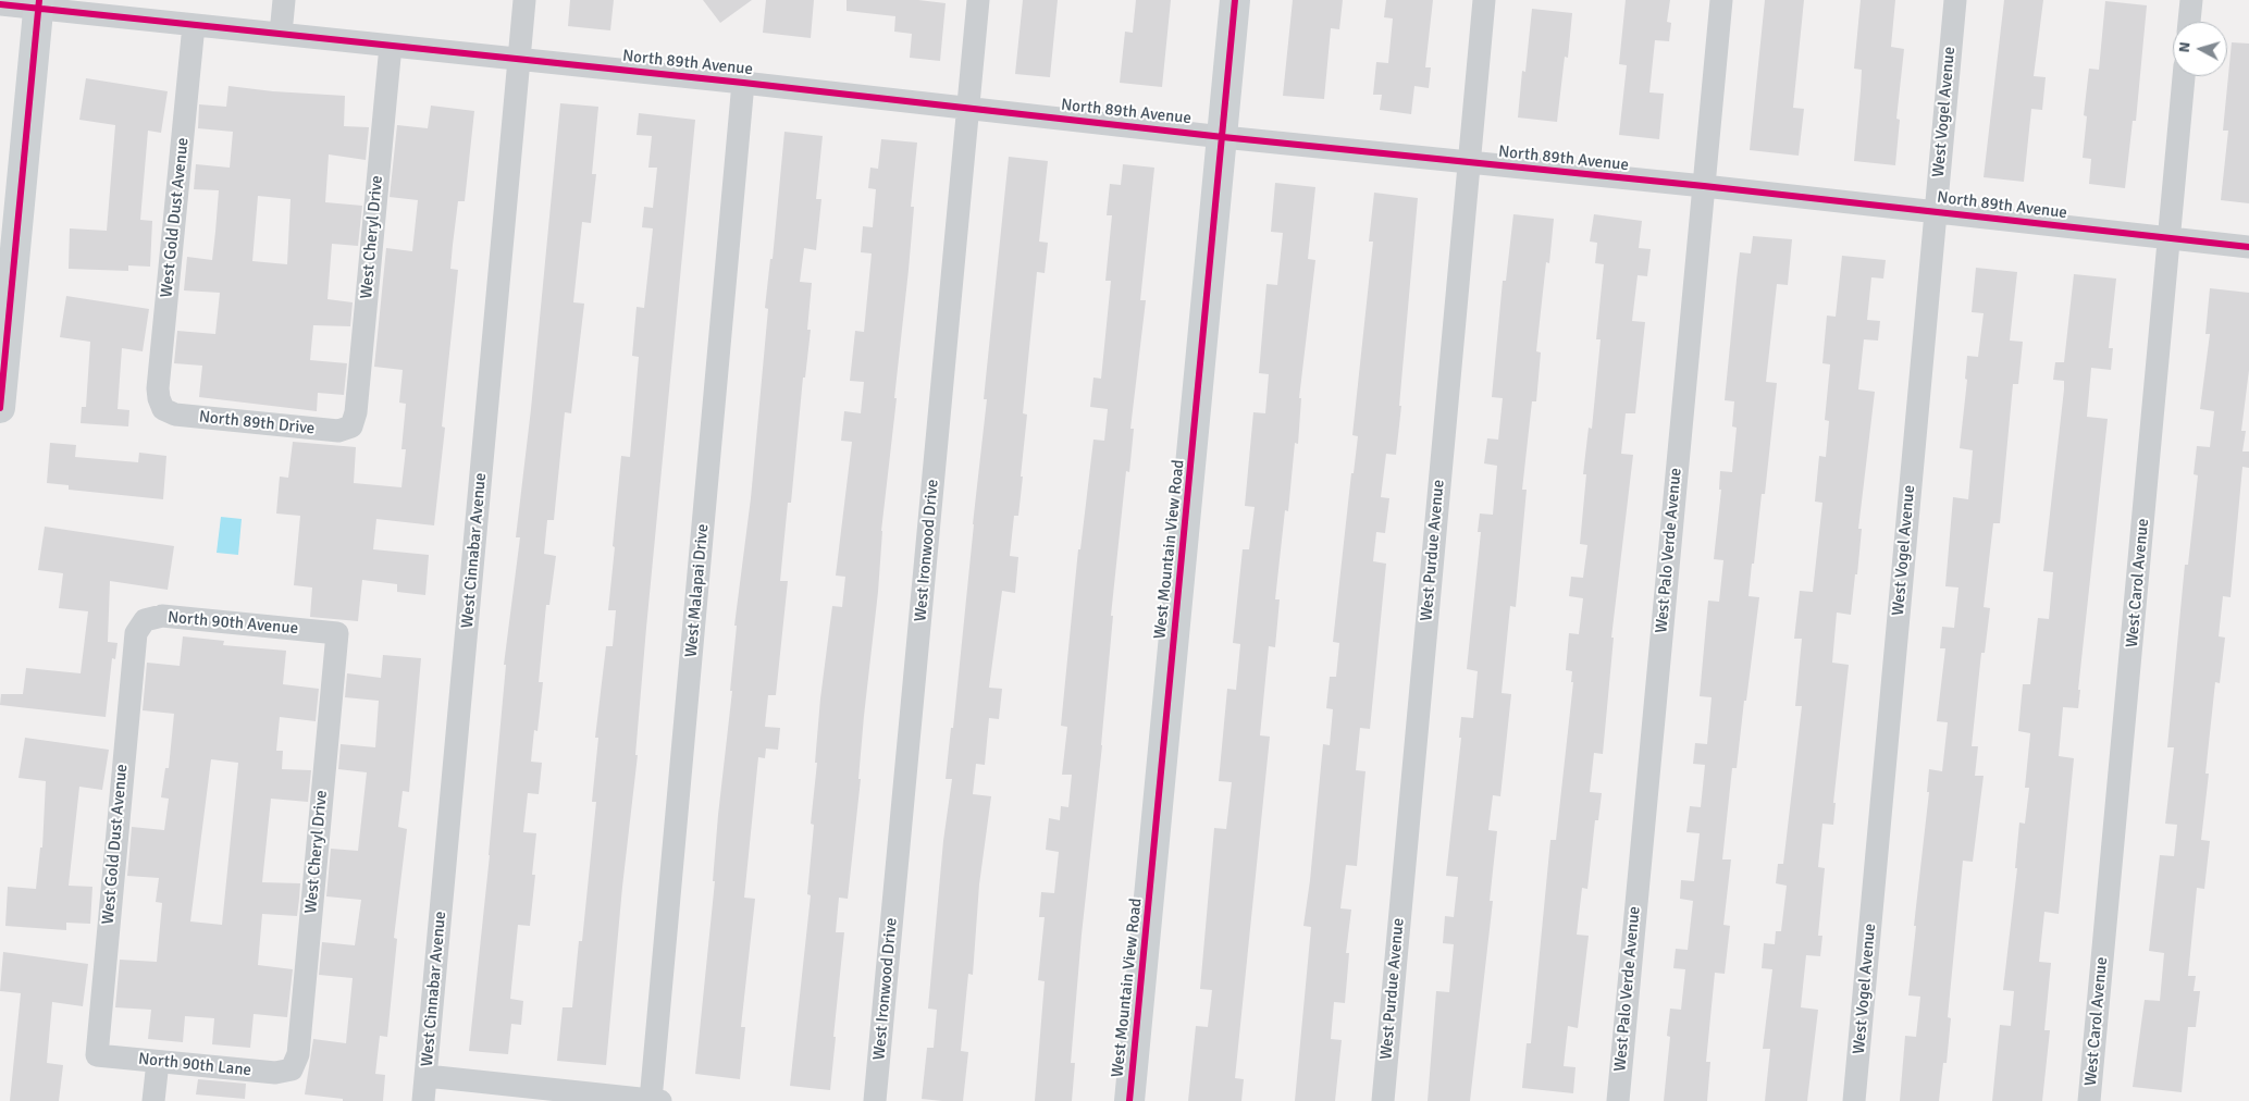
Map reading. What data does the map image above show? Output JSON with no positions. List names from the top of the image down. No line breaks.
{"streets":{"street":["North 89th Avenue","West Vogel Avenue","West Gold Dust Avenue","West Cheryl Drive","North 89th Drive","West Mountain View Road","West Cinnabar Avenue","West Ironwood Drive","West Purdue Avenue","West Palo Verde Avenue","West Carol Avenue","West Malapai Drive","North 90th Avenue","North 90th Lane"]},"crossings":[["North 89th Avenue","West Vogel Avenue"],["North 89th Avenue","West Gold Dust Avenue"],["North 89th Avenue","West Cheryl Drive"],["North 89th Avenue","West Mountain View Road"],["North 89th Avenue","West Cinnabar Avenue"],["North 89th Avenue","West Ironwood Drive"],["North 89th Avenue","West Purdue Avenue"],["North 89th Avenue","West Palo Verde Avenue"],["North 89th Avenue","West Carol Avenue"],["North 89th Avenue","West Malapai Drive"],["West Gold Dust Avenue","North 89th Drive"],["West Gold Dust Avenue","North 90th Avenue"],["West Gold Dust Avenue","North 90th Lane"],["West Cheryl Drive","North 89th Drive"],["West Cheryl Drive","North 90th Avenue"],["West Cheryl Drive","North 90th Lane"]],"north":"left"}
